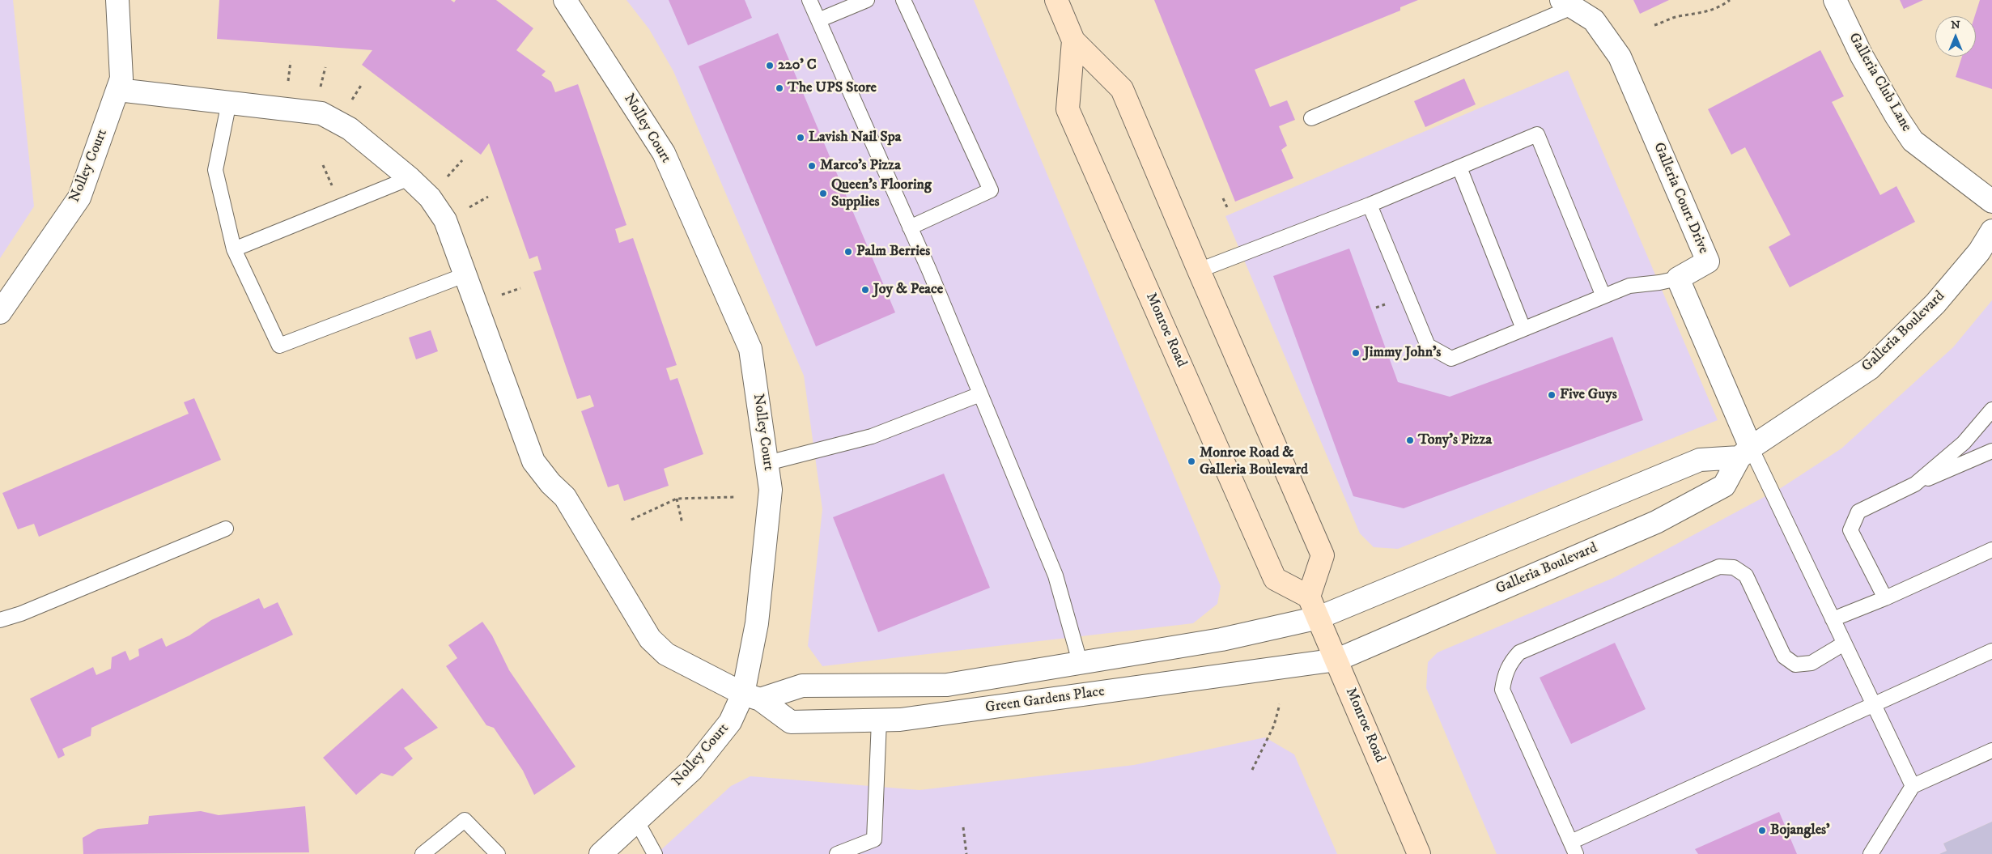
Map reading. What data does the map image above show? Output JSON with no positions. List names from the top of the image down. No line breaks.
{"streets":{"main road":["Monroe Road"],"street":["Galleria Club Lane","Nolley Court","Galleria Court Drive","Galleria Boulevard","Green Gardens Place"]},"crossings":[["Nolley Court","Green Gardens Place"],["Monroe Road","Galleria Boulevard"],["Monroe Road","Green Gardens Place"],["Galleria Boulevard","Green Gardens Place"]],"places":["220' C","The UPS Store","Lavish Nail Spa","Marco's Pizza","Queen's Flooring Supplies","Palm Berries","Joy & Peace","Jimmy John's","Five Guys","Tony's Pizza","Monroe Road & Galleria Boulevard","Bojangles'"],"north":"top"}
